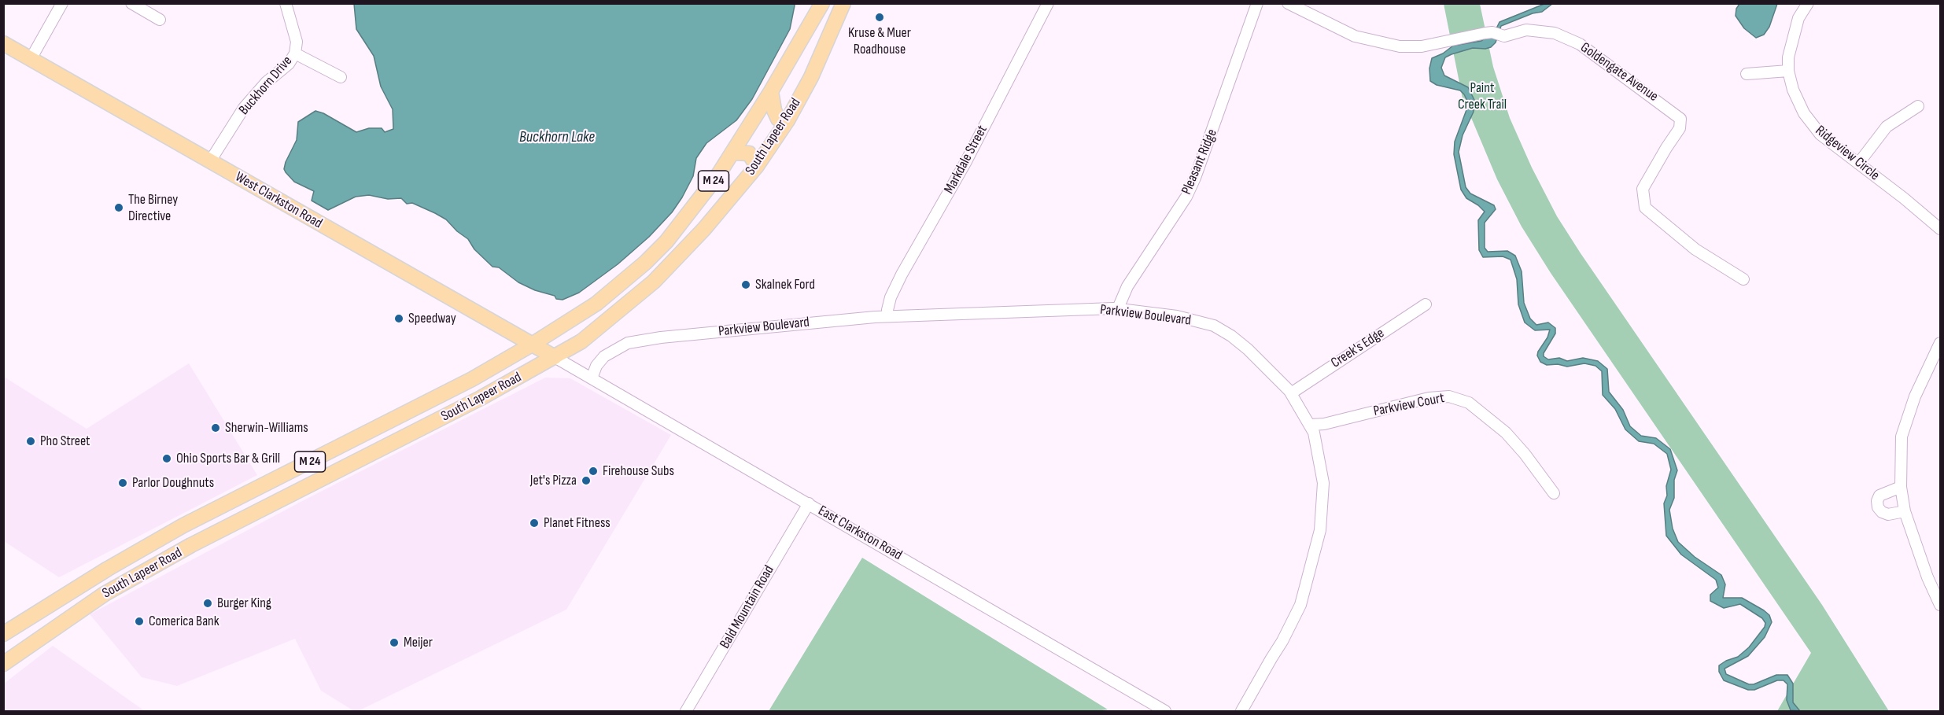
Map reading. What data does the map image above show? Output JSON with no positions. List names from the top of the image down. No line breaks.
{"streets":{"main road":["South Lapeer Road","M 24","West Clarkston Road"],"street":["Goldengate Avenue","Buckhorn Drive","Ridgeview Circle","Markdale Street","Pleasant Ridge","Parkview Boulevard","Creek's Edge","Parkview Court","East Clarkston Road","Bald Mountain Road"]},"crossings":[["Buckhorn Drive","West Clarkston Road"],["South Lapeer Road","West Clarkston Road"],["South Lapeer Road","East Clarkston Road"],["Markdale Street","Parkview Boulevard"],["Pleasant Ridge","Parkview Boulevard"],["West Clarkston Road","East Clarkston Road"],["Parkview Boulevard","Creek's Edge"],["Parkview Boulevard","Parkview Court"],["Parkview Boulevard","East Clarkston Road"],["East Clarkston Road","Bald Mountain Road"]],"water":["Buckhorn Lake"],"parks":["Paint Creek Trail"],"places":["Kruse & Muer Roadhouse","The Birney Directive","Skalnek Ford","Speedway","Sherwin-Williams","Pho Street","Ohio Sports Bar & Grill","Firehouse Subs","Jet's Pizza","Parlor Doughnuts","Planet Fitness","Burger King","Comerica Bank","Meijer"]}
